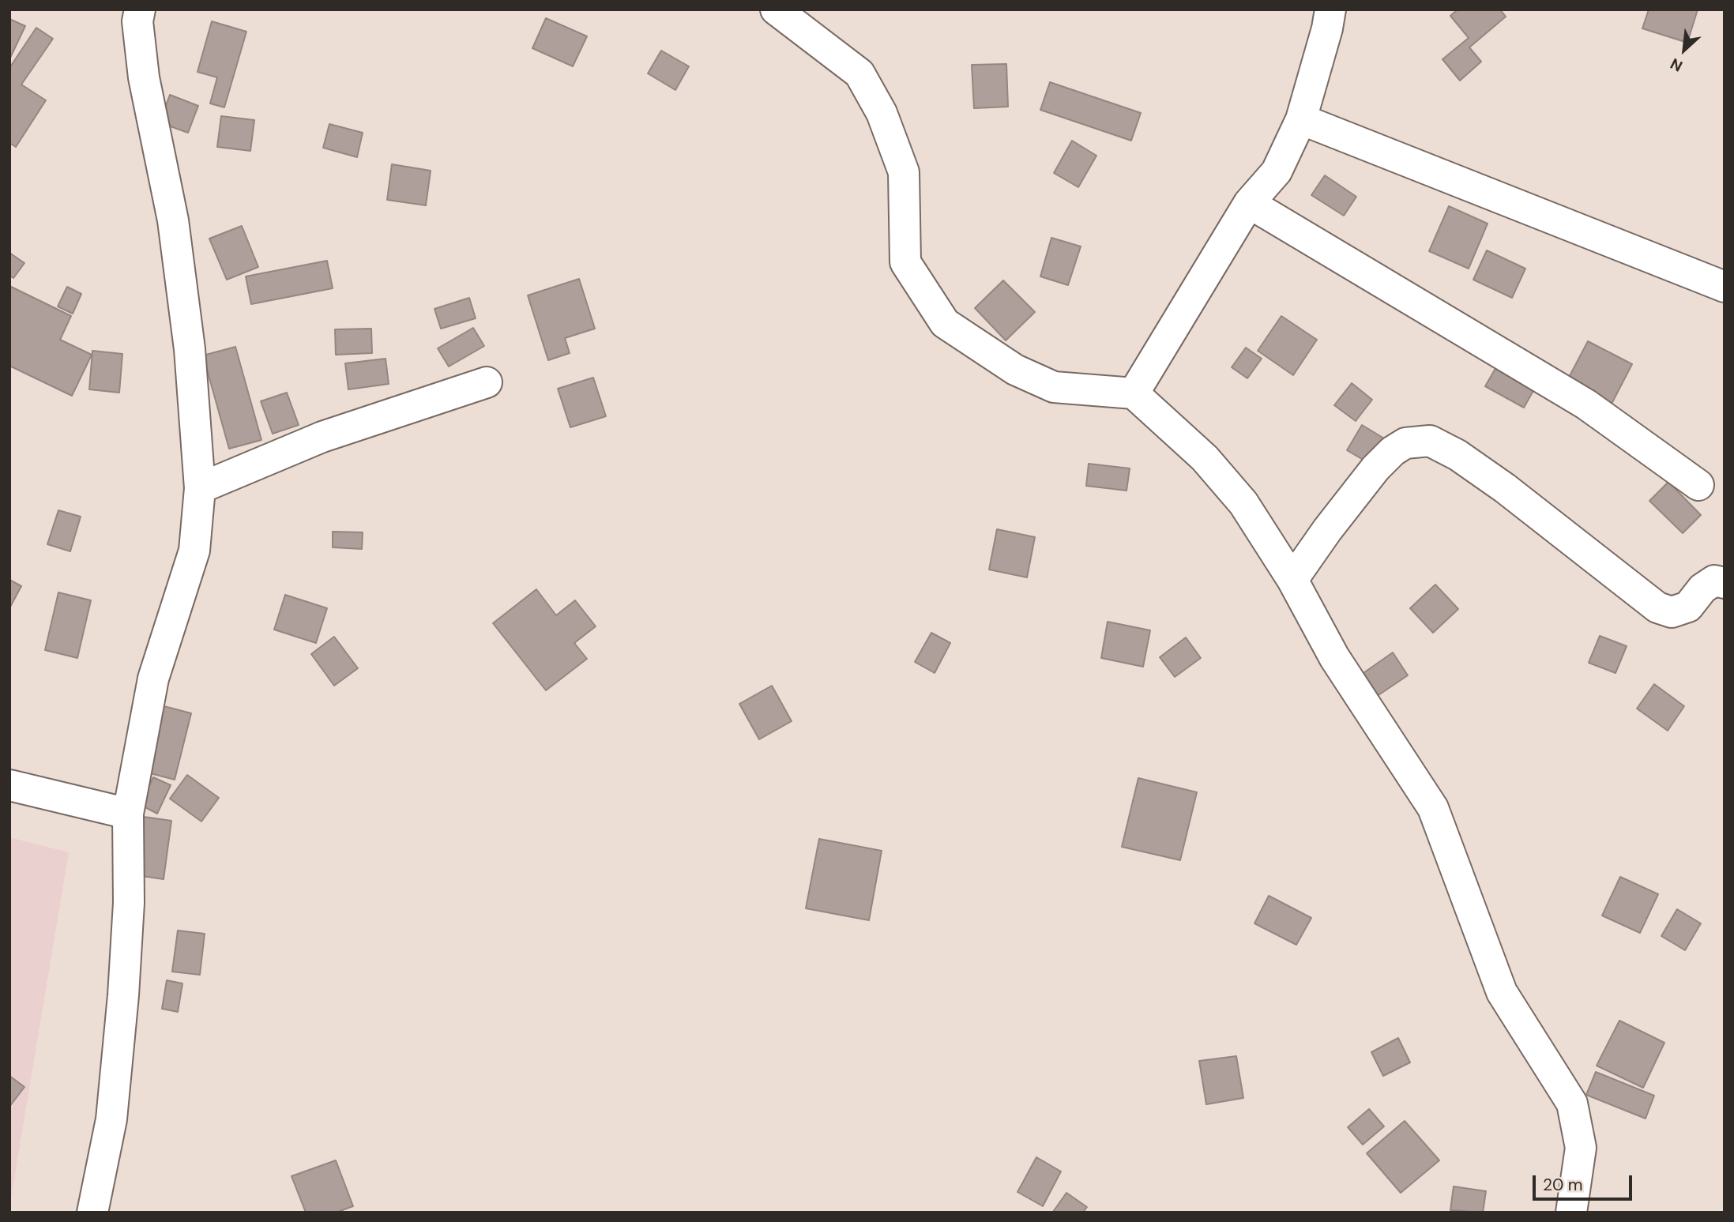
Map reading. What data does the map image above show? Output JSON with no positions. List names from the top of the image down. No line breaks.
{"scale_bar":"20 m","north":"bottom left"}
